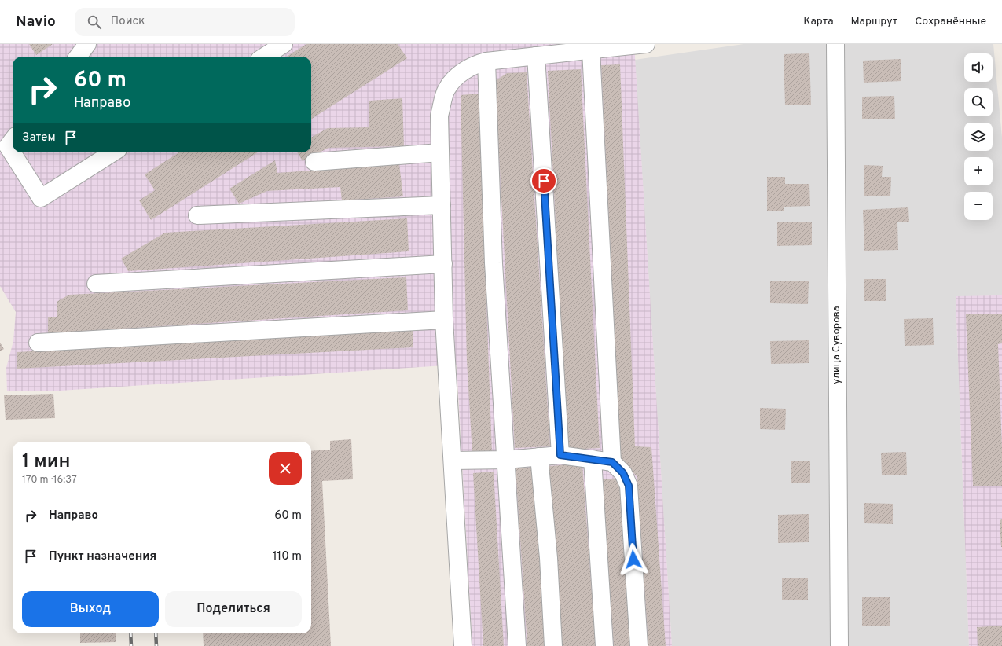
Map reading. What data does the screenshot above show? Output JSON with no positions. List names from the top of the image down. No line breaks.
{"streets":{"street":["улица Суворова"]},"page":{"header":"Navio","search":"Поиск","nav":["Карта","Маршрут","Сохранённые"],"map_buttons":["+","−"],"turn":["60 m","Направо"],"then":"Затем","heading":["1 мин","170 m · 16:37"],"list":[{"name":"Направо","value":"60 m"},{"name":"Пункт назначения","value":"110 m"}],"buttons":["Выход","Поделиться"]}}
